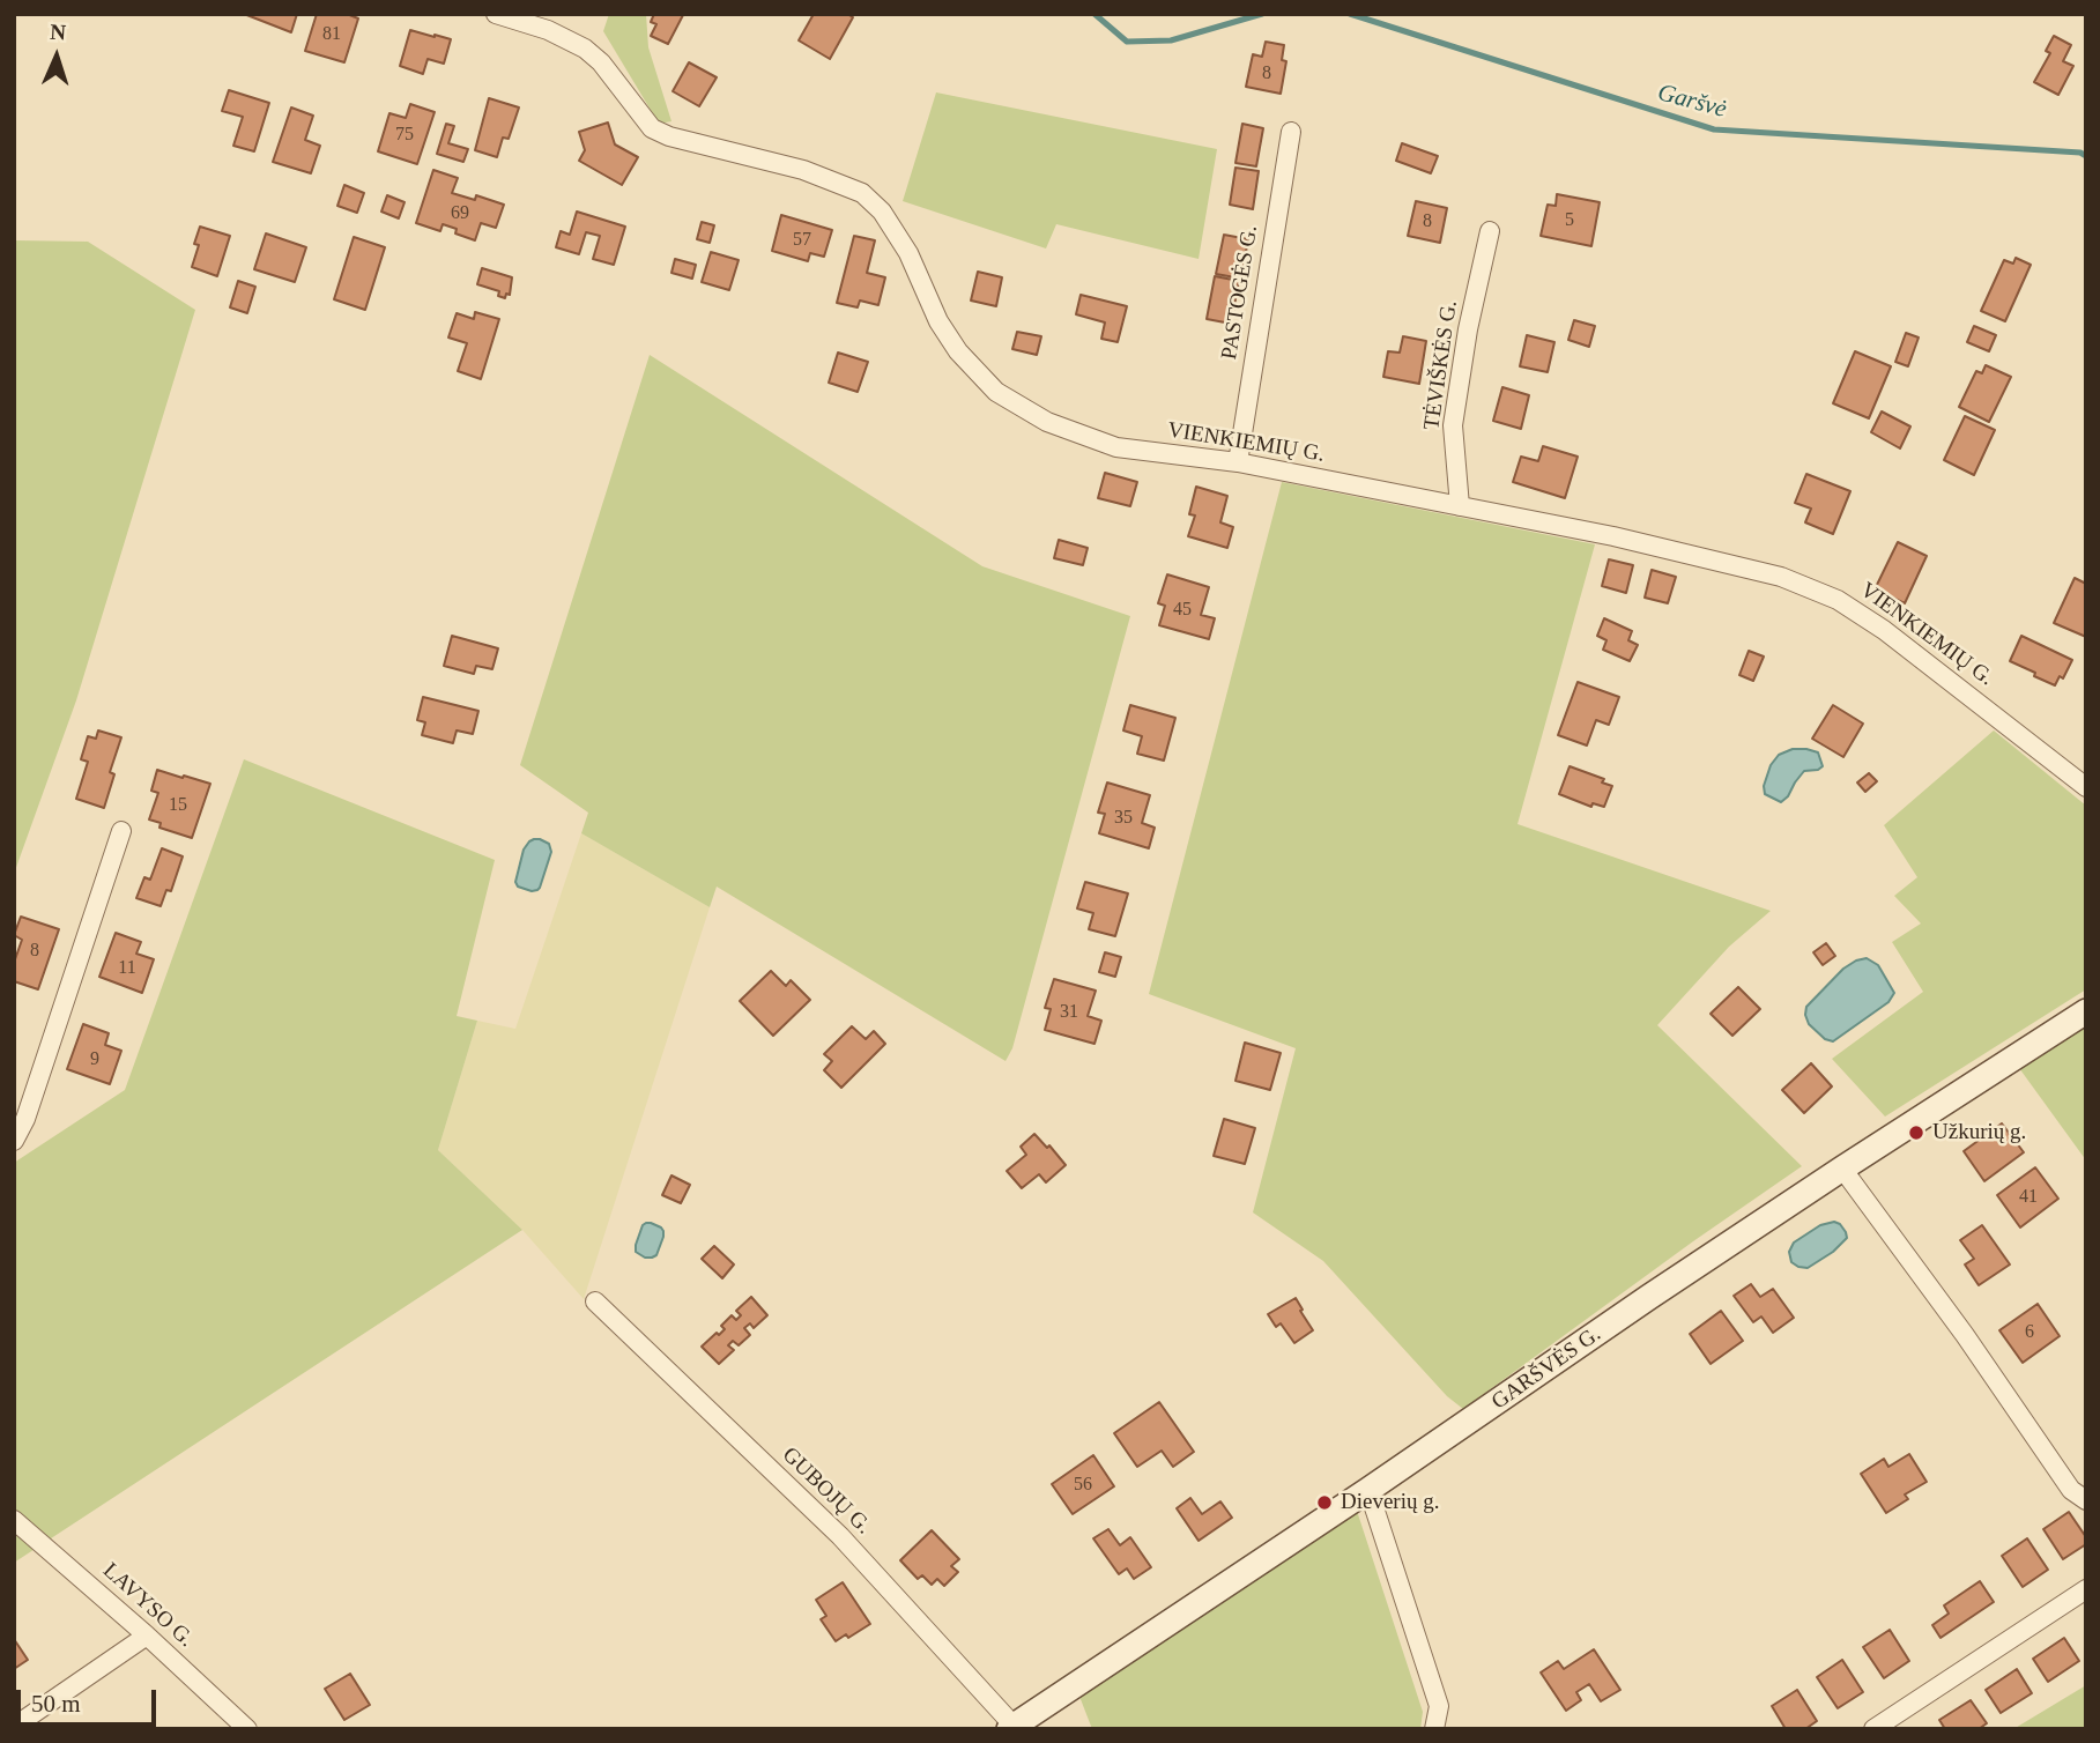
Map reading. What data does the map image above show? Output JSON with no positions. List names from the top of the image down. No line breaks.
{"streets":{"main road":["GARŠVĖS G."],"street":["PASTOGĖS G.","TĖVIŠKĖS G.","VIENKIEMIŲ G.","GUBOJŲ G.","LAVYSO G."]},"crossings":[["PASTOGĖS G.","VIENKIEMIŲ G."],["TĖVIŠKĖS G.","VIENKIEMIŲ G."],["GARŠVĖS G.","GUBOJŲ G."]],"water":["Garšvė"],"places":["Užkurių g.","Dieverių g."],"house_numbers":["81","8","75","69","5","8","57","45","15","35","8","11","31","9","41","6","56"],"scale_bar":"50 m","north":"top"}
